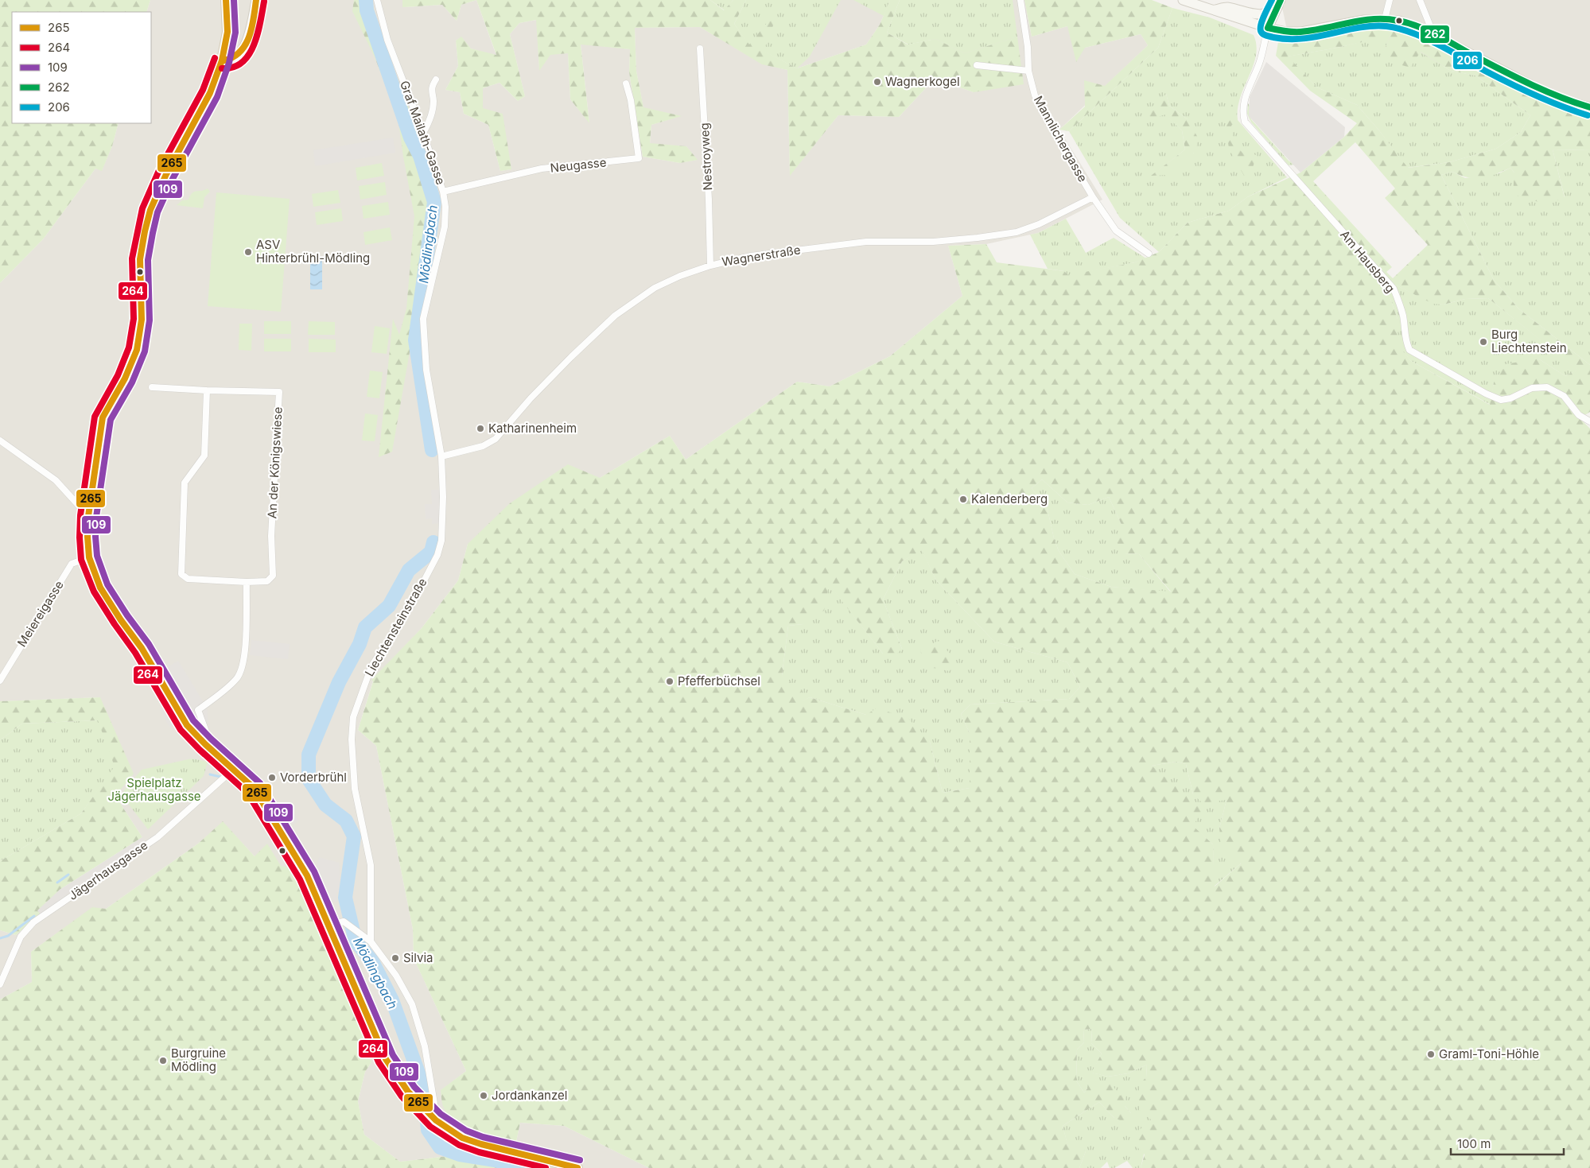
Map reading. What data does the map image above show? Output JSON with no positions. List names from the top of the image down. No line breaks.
{"streets":{"street":["Graf Mailath-Gasse","Mannlichergasse","Nestroyweg","Neugasse","Wagnerstraße","Am Hausberg","An der Königswiese","Meiereigasse","Liechtensteinstraße","Jägerhausgasse"]},"crossings":[["Graf Mailath-Gasse","Neugasse"],["Graf Mailath-Gasse","Wagnerstraße"],["Graf Mailath-Gasse","Liechtensteinstraße"],["Mannlichergasse","Wagnerstraße"],["Nestroyweg","Wagnerstraße"],["Wagnerstraße","Liechtensteinstraße"]],"water":["Mödlingbach"],"parks":["Spielplatz Jägerhausgasse"],"places":["Wagnerkogel","ASV Hinterbrühl-Mödling","Burg Liechtenstein","Katharinenheim","Kalenderberg","Pfefferbüchsel","Vorderbrühl","Silvia","Graml-Toni-Höhle","Burgruine Mödling","Jordankanzel"],"lines":["transit line 265","transit line 109","transit line 262","transit line 206","transit line 264"],"legend":["265","264","109","262","206"],"scale_bar":"100 m"}
